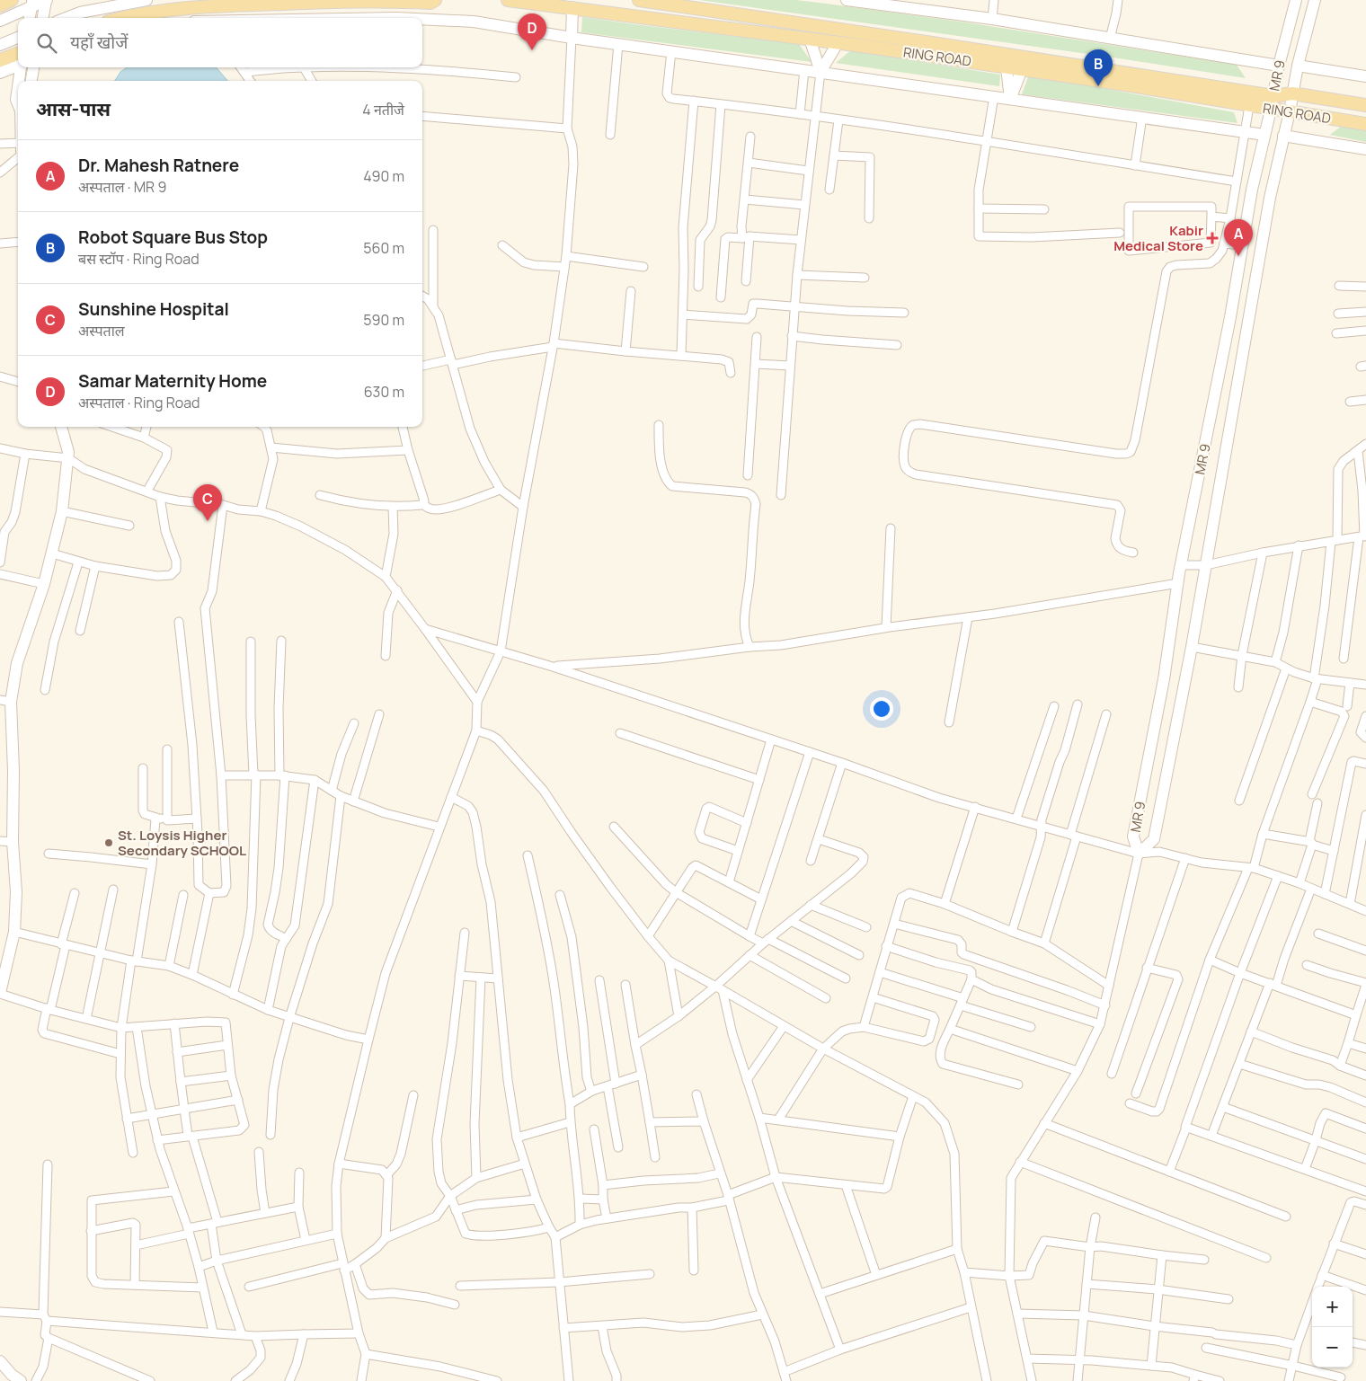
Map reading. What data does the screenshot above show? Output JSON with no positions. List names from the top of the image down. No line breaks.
{"streets":{"main road":["RING ROAD"],"street":["MR 9"]},"crossings":[["RING ROAD","MR 9"]],"places":{"health":["Kabir Medical Store"],"other":["St. Loysis Higher Secondary SCHOOL"]},"page":{"pins":["D","B","A","C"],"search":"यहाँ खोजें","heading":["आस-पास","4 नतीजे"],"list":[{"mark":"A","name":"Dr. Mahesh Ratnere","note":"अस्पताल · MR 9","value":"490 m"},{"mark":"B","name":"Robot Square Bus Stop","note":"बस स्टॉप · Ring Road","value":"560 m"},{"mark":"C","name":"Sunshine Hospital","note":"अस्पताल","value":"590 m"},{"mark":"D","name":"Samar Maternity Home","note":"अस्पताल · Ring Road","value":"630 m"}],"map_buttons":["+","−"]}}
